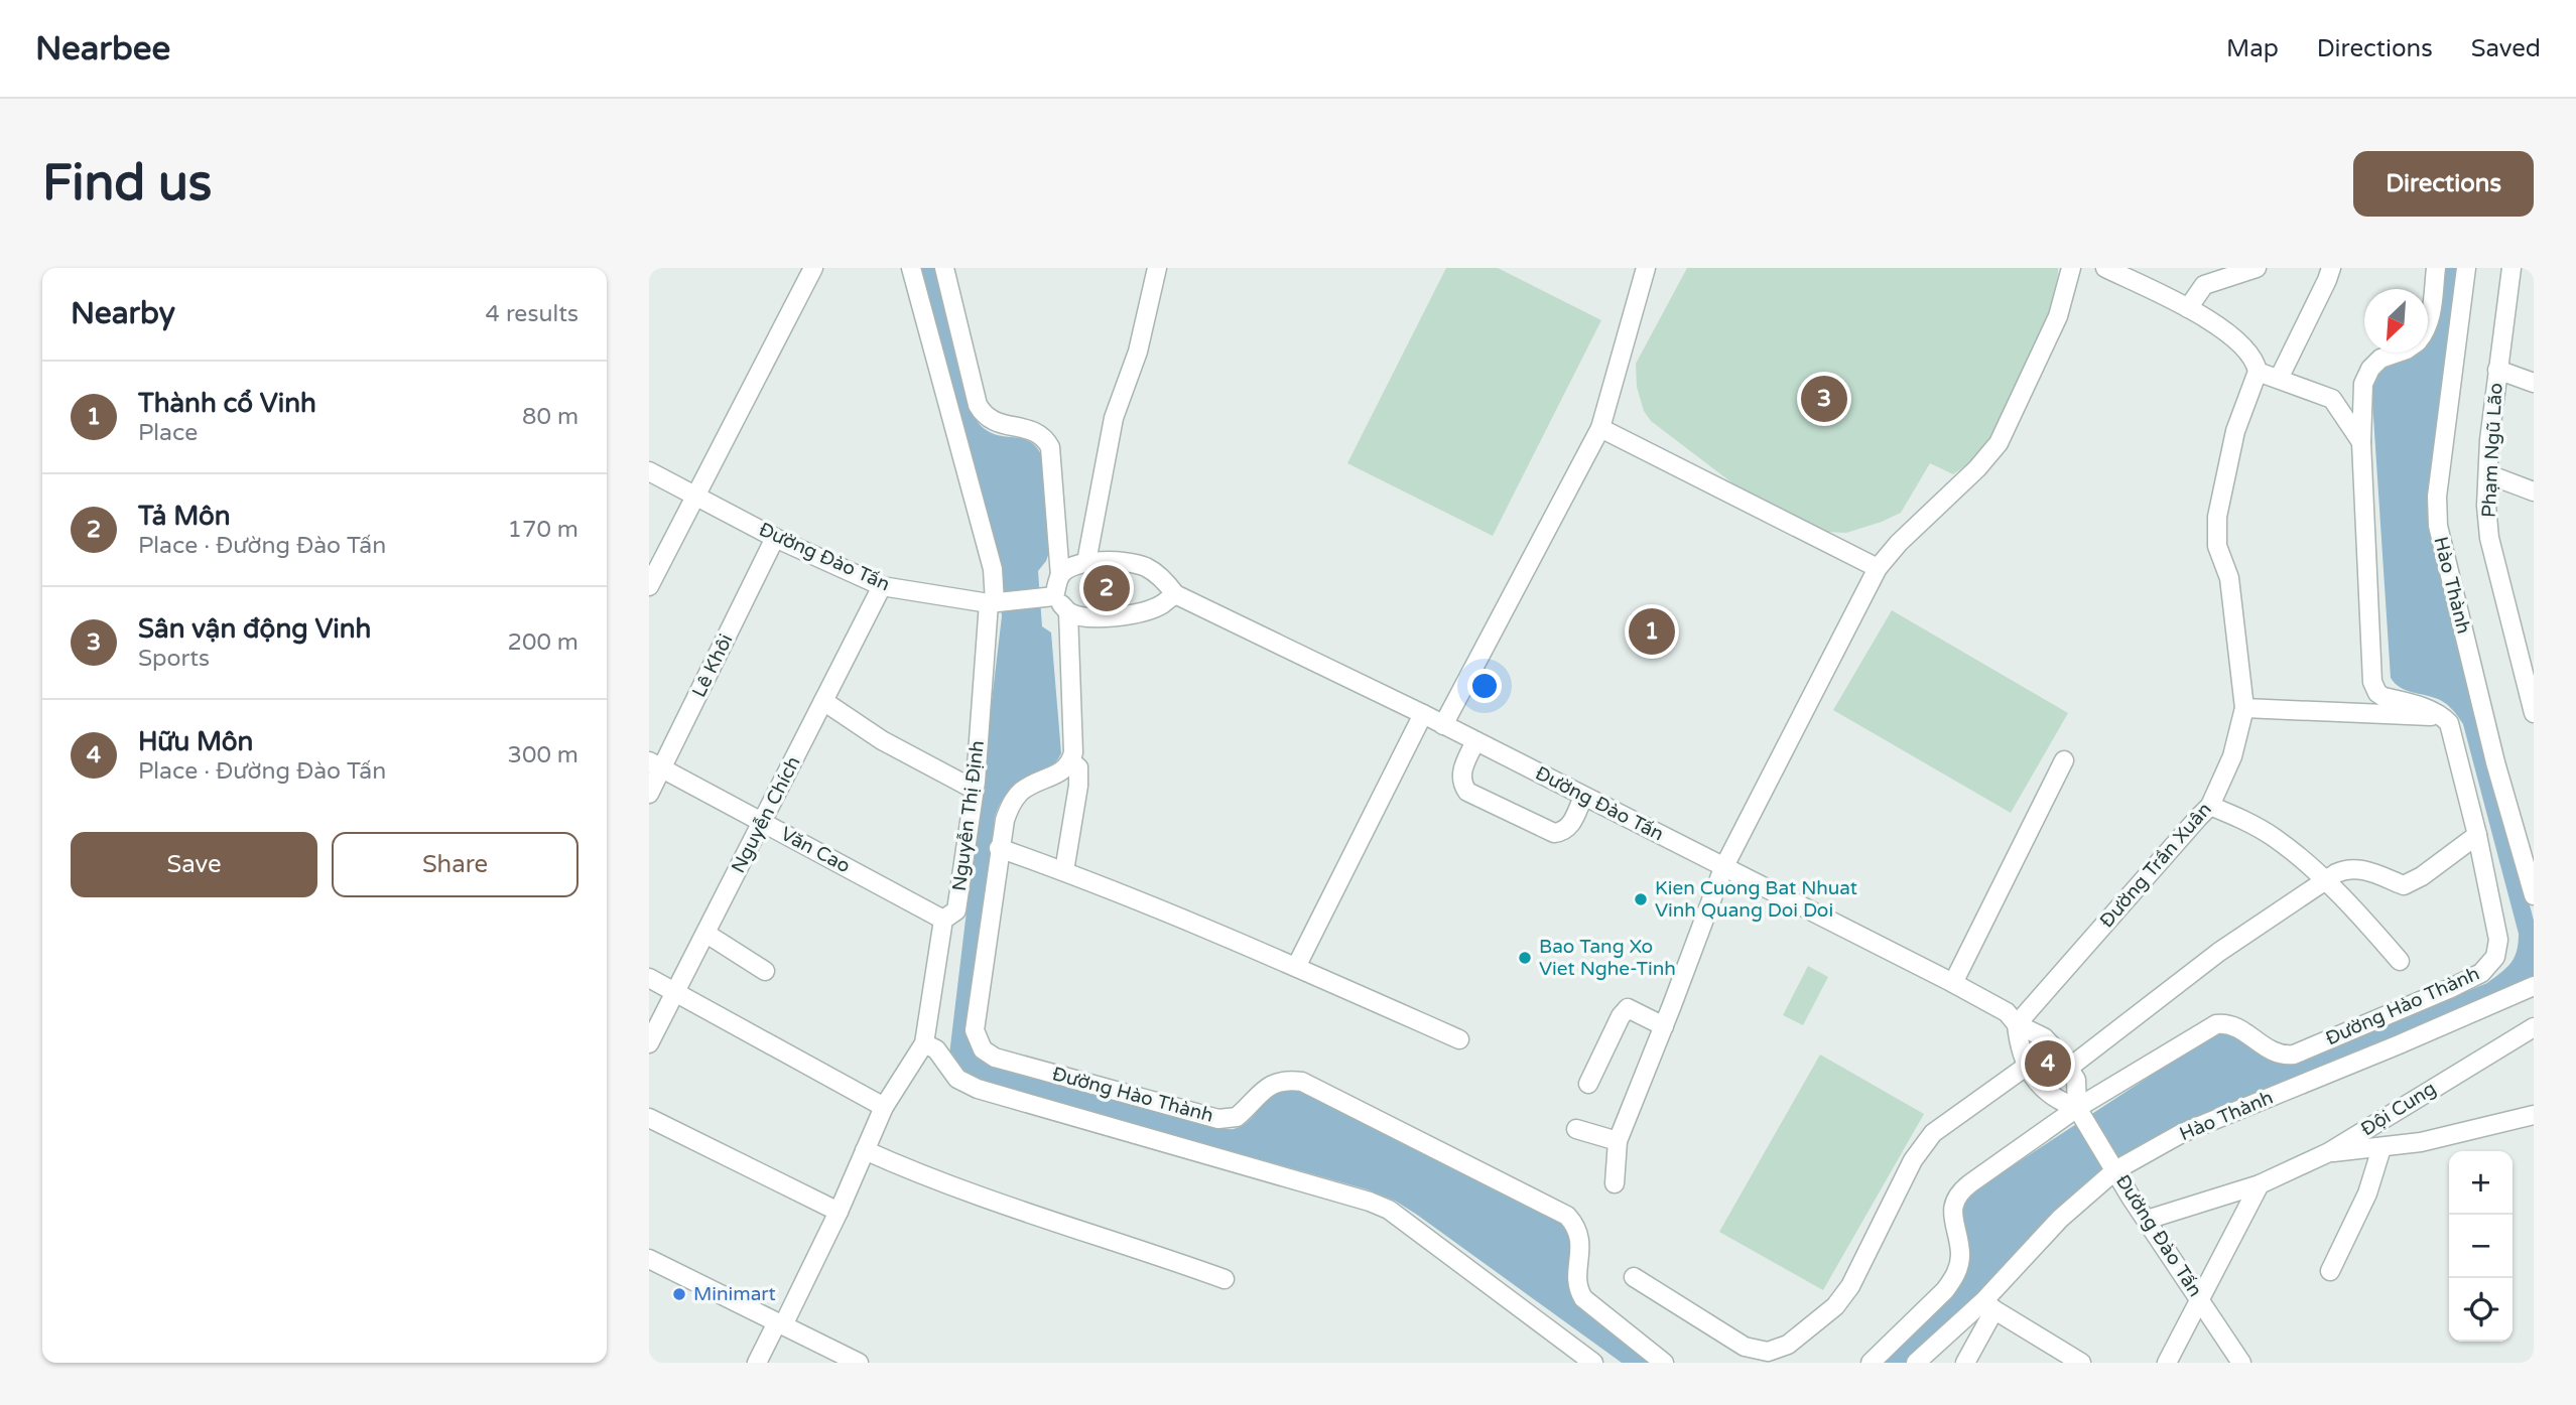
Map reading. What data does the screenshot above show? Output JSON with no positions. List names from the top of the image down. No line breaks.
{"streets":{"street":["Phạm Ngũ Lão","Đường Đào Tấn","Hào Thành","Lê Khôi","Nguyễn Chích","Nguyễn Thị Định","Văn Cao","Đường Trần Xuân","Đường Hào Thành","Đội Cung"]},"crossings":[["Đường Đào Tấn","Hào Thành"],["Đường Đào Tấn","Lê Khôi"],["Đường Đào Tấn","Nguyễn Chích"],["Đường Đào Tấn","Nguyễn Thị Định"],["Đường Đào Tấn","Đường Trần Xuân"],["Đường Đào Tấn","Đường Hào Thành"],["Đường Đào Tấn","Đội Cung"],["Lê Khôi","Văn Cao"],["Nguyễn Chích","Văn Cao"],["Nguyễn Thị Định","Văn Cao"]],"places":["Kien Cuong Bat Nhuat Vinh Quang Doi Doi","Bao Tang Xo Viet Nghe-Tinh","Minimart"],"north":"bottom left","page":{"header":"Nearbee","nav":["Map","Directions","Saved"],"buttons":["Directions",["Save","Share"]],"title":"Find us","heading":["Nearby","4 results"],"list":[{"mark":"1","name":"Thành cổ Vinh","note":"Place","value":"80 m"},{"mark":"2","name":"Tả Môn","note":"Place · Đường Đào Tấn","value":"170 m"},{"mark":"3","name":"Sân vận động Vinh","note":"Sports","value":"200 m"},{"mark":"4","name":"Hữu Môn","note":"Place · Đường Đào Tấn","value":"300 m"}],"pins":["3","2","1","4"],"map_buttons":["+","−"]}}
